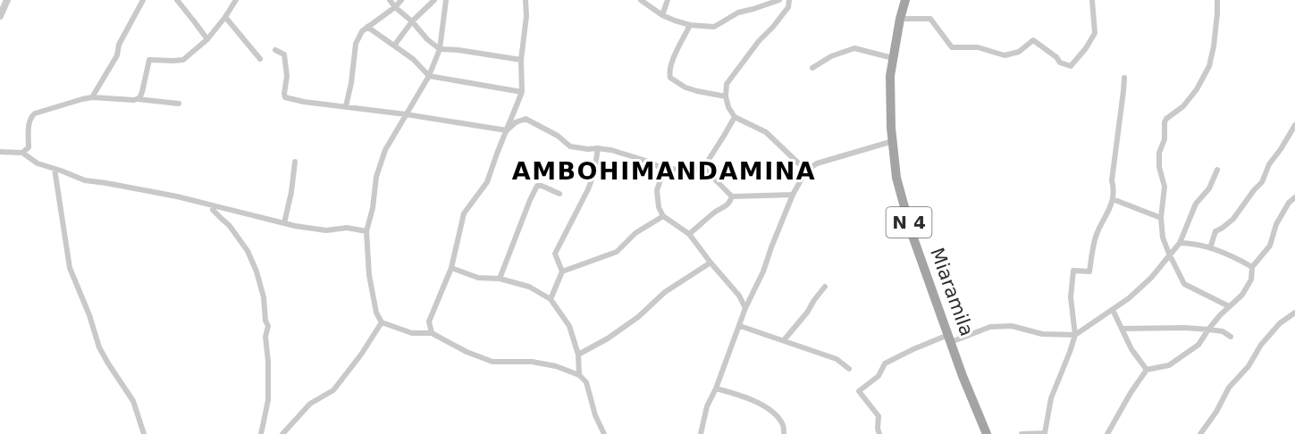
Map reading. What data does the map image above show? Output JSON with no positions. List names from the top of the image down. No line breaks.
{"streets":{"main road":["N 4","Miaramila"]},"districts":["AMBOHIMANDAMINA"]}
